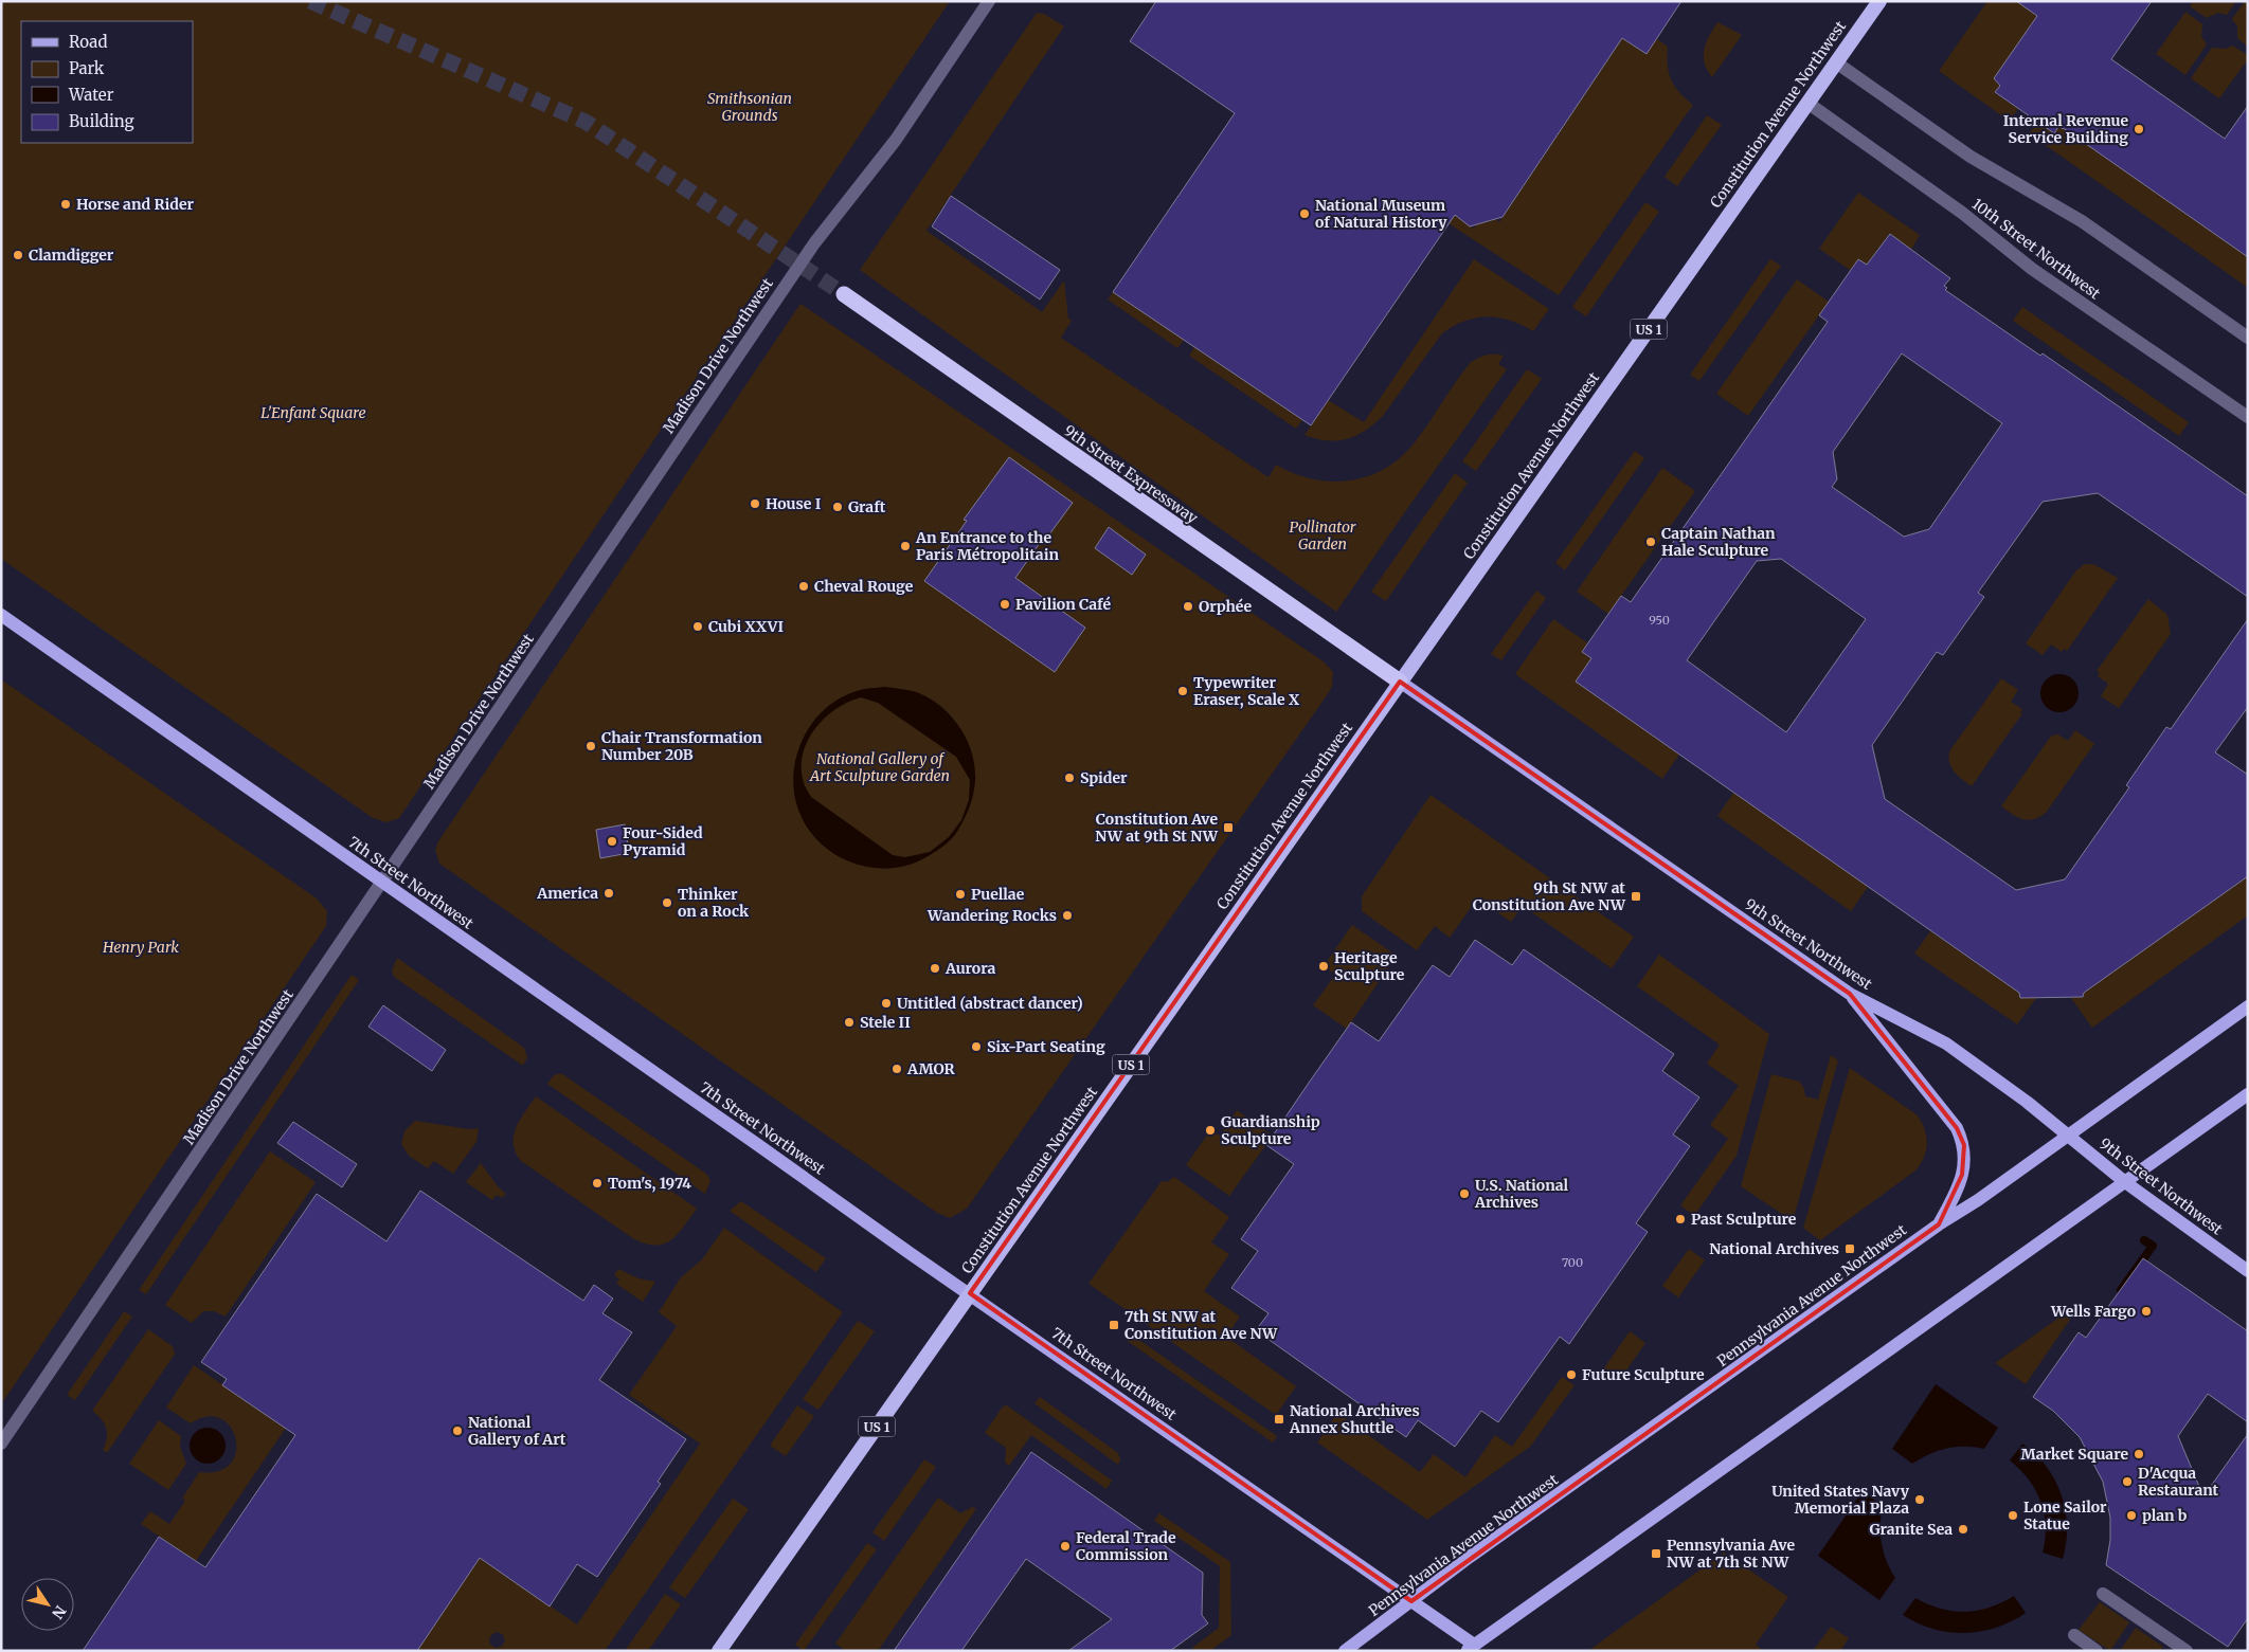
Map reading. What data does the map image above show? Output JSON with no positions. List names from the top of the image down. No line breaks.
{"streets":{"highway":["Constitution Avenue Northwest","US 1","9th Street Expressway"],"main road":["7th Street Northwest","9th Street Northwest","Pennsylvania Avenue Northwest"],"street":["10th Street Northwest","Madison Drive Northwest"]},"crossings":[["Constitution Avenue Northwest","10th Street Northwest"],["Constitution Avenue Northwest","9th Street Expressway"],["Constitution Avenue Northwest","7th Street Northwest"],["Constitution Avenue Northwest","9th Street Northwest"],["Madison Drive Northwest","7th Street Northwest"],["9th Street Expressway","9th Street Northwest"],["7th Street Northwest","Pennsylvania Avenue Northwest"],["9th Street Northwest","Pennsylvania Avenue Northwest"]],"parks":["Smithsonian Grounds","L'Enfant Square","Pollinator Garden","National Gallery of Art Sculpture Garden","Henry Park"],"places":{"other":["Internal Revenue Service Building","Horse and Rider","National Museum of Natural History","Clamdigger","House I","Graft","Captain Nathan Hale Sculpture","An Entrance to the Paris Métropolitain","Cheval Rouge","Pavilion Café","Orphée","Cubi XXVI","Typewriter Eraser, Scale X","Chair Transformation Number 20B","Spider","Four-Sided Pyramid","America","Puellae","Thinker on a Rock","Wandering Rocks","Heritage Sculpture","Aurora","Untitled (abstract dancer)","Stele II","Six-Part Seating","AMOR","Guardianship Sculpture","Tom's, 1974","U.S. National Archives","Past Sculpture","Wells Fargo","Future Sculpture","National Gallery of Art","Market Square","D'Acqua Restaurant","United States Navy Memorial Plaza","Lone Sailor Statue","plan b","Granite Sea","Federal Trade Commission"],"transit":["Constitution Ave NW at 9th St NW","9th St NW at Constitution Ave NW","National Archives","7th St NW at Constitution Ave NW","National Archives Annex Shuttle","Pennsylvania Ave NW at 7th St NW"]},"house_numbers":["950","700"],"legend":["Road","Park","Water","Building"],"north":"bottom right"}
